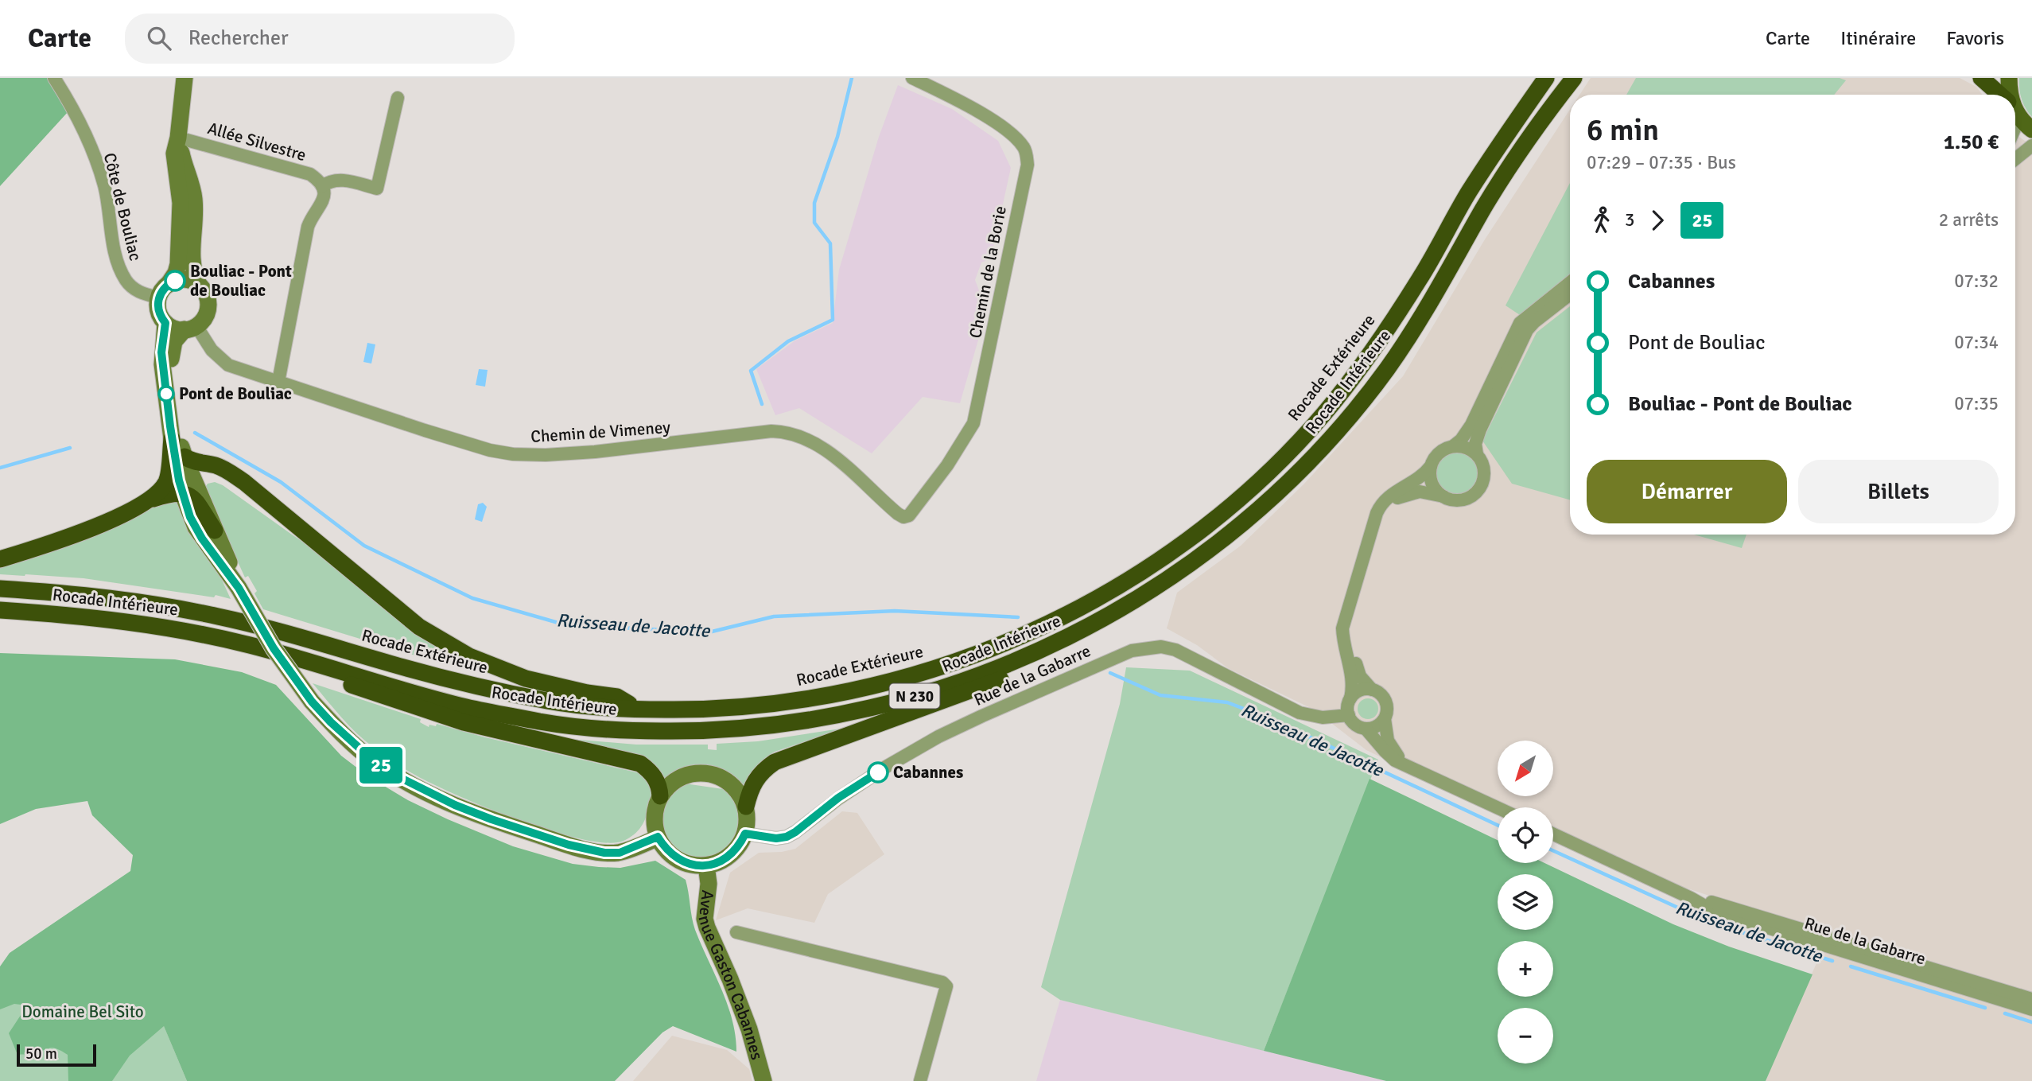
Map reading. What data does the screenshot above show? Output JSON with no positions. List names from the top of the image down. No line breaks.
{"streets":{"highway":["Rocade Extérieure","Rocade Intérieure","N 230"],"street":["Allée Silvestre","Côte de Bouliac","Chemin de la Borie","Chemin de Vimeney","Rue de la Gabarre","Avenue Gaston Cabannes"]},"crossings":[["Côte de Bouliac","Chemin de Vimeney"],["Chemin de la Borie","Chemin de Vimeney"],["Rue de la Gabarre","Avenue Gaston Cabannes"]],"water":["Ruisseau de Jacotte"],"parks":["Domaine Bel Sito"],"places":["Bouliac - Pont de Bouliac","Pont de Bouliac","Cabannes"],"lines":["bus line 25"],"scale_bar":"50 m","north":"bottom left","page":{"header":"Carte","search":"Rechercher","nav":["Carte","Itinéraire","Favoris"],"on_map":"25","heading":["6 min","07:29 – 07:35 · Bus","1.50 €"],"legs":["3","25","2 arrêts"],"list":[{"name":"Cabannes","value":"07:32"},{"name":"Pont de Bouliac","value":"07:34"},{"name":"Bouliac - Pont de Bouliac","value":"07:35"}],"buttons":["Démarrer","Billets"],"map_buttons":["+","−"],"scale":"50 m"}}
